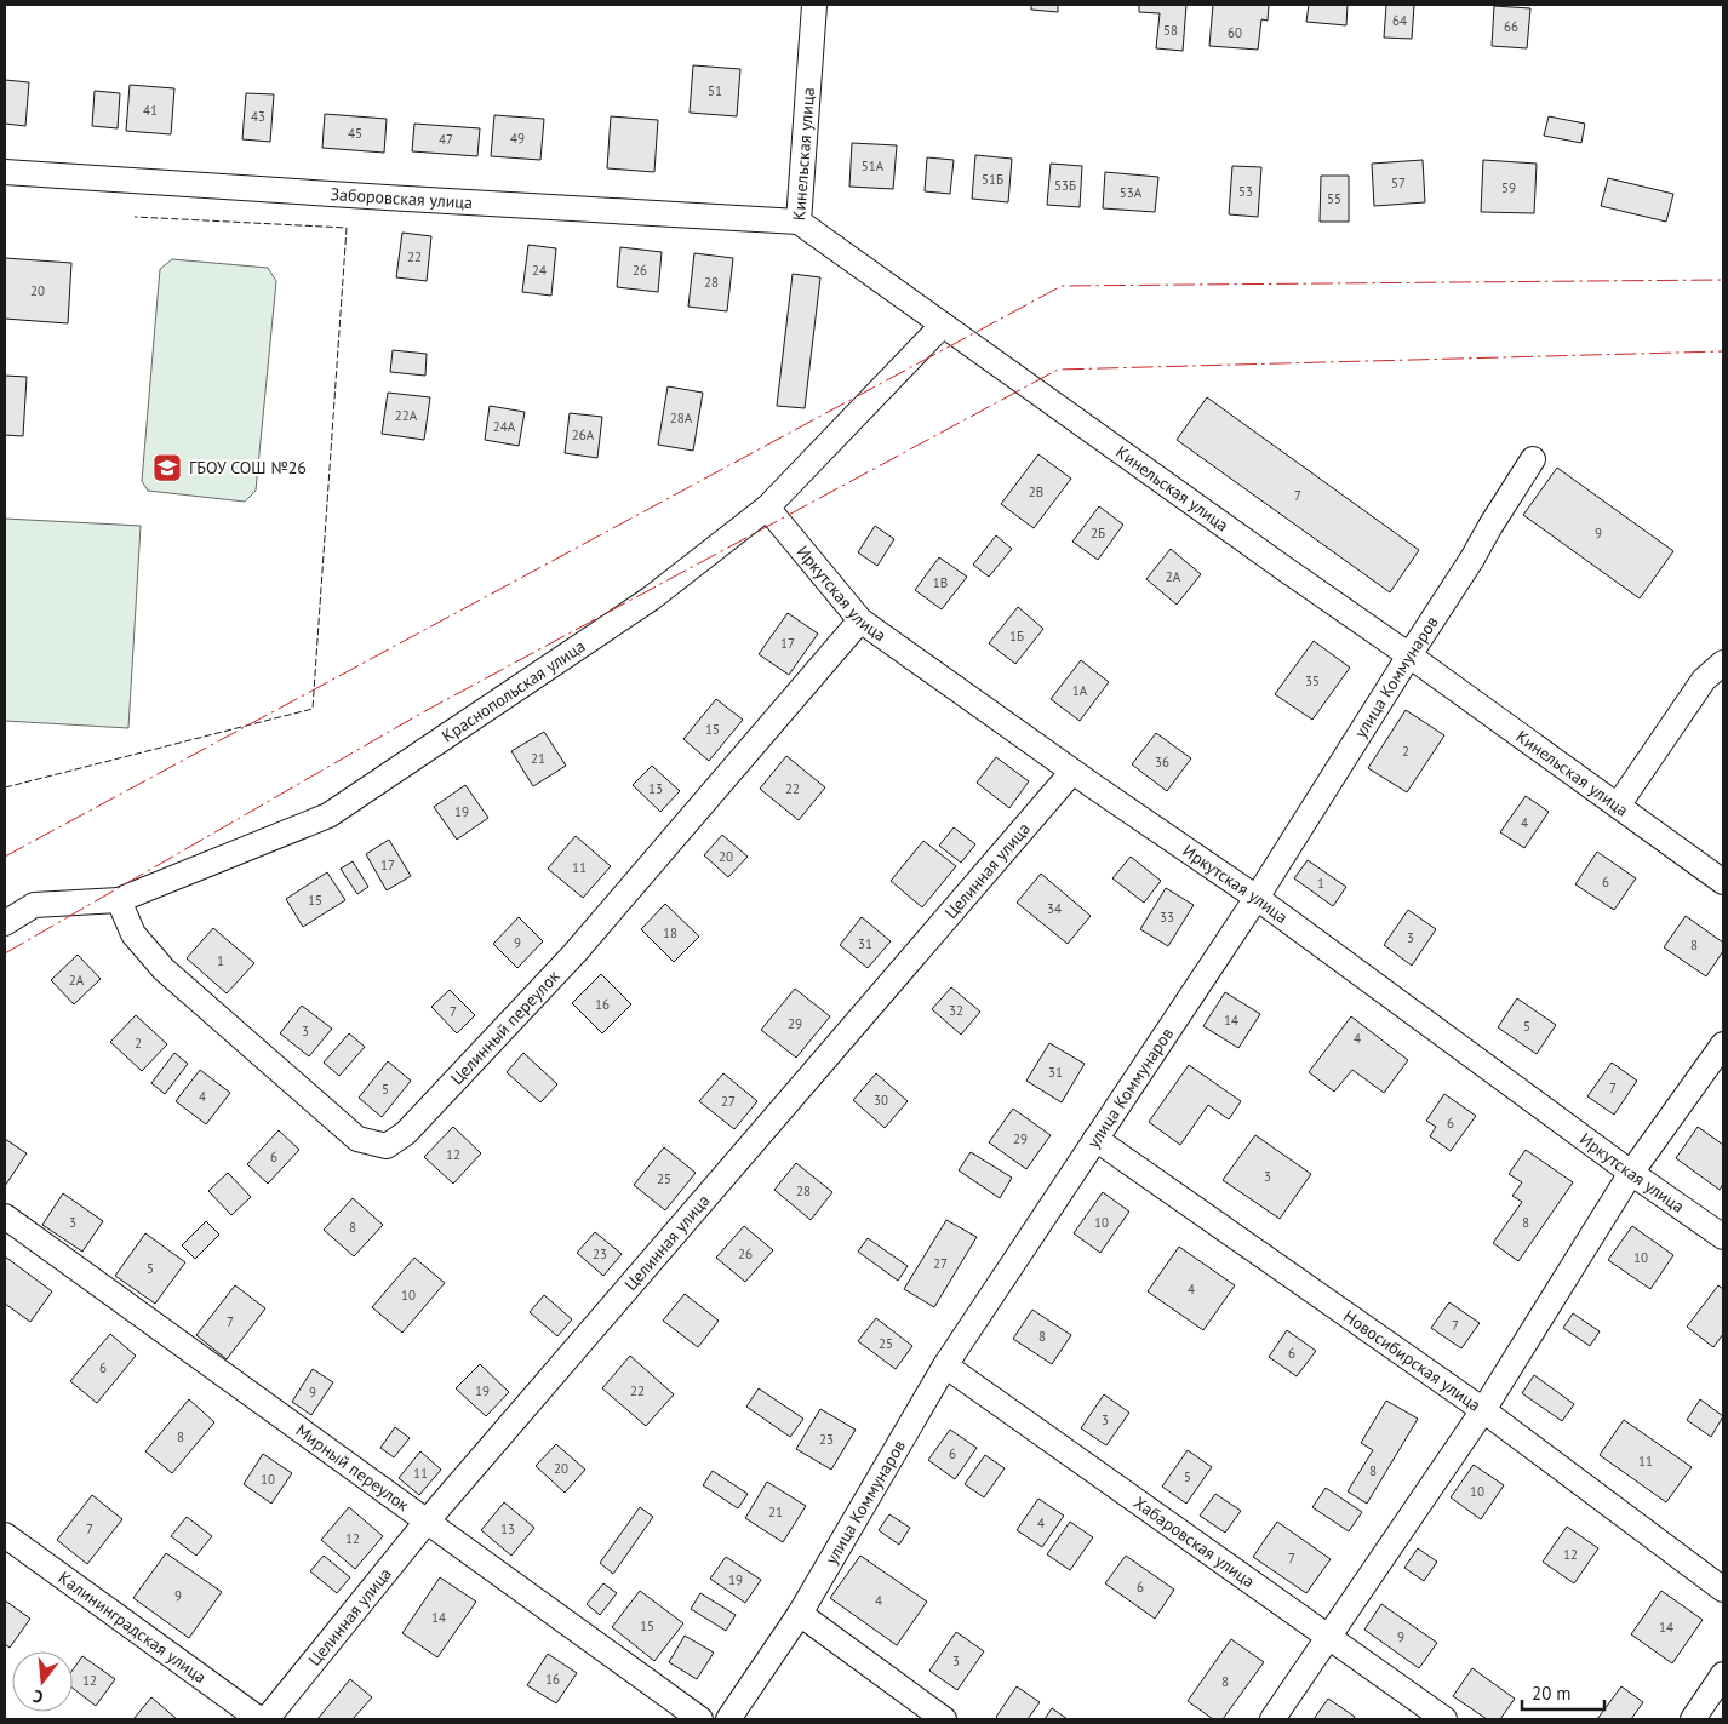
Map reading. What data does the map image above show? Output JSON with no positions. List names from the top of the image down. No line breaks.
{"streets":{"street":["Кинельская улица","Заборовская улица","Иркутская улица","улица Коммунаров","Краснопольская улица","Целинная улица","Целинный переулок","Новосибирская улица","Мирный переулок","Хабаровская улица","Калининградская улица"]},"crossings":[["Кинельская улица","Заборовская улица"],["Кинельская улица","улица Коммунаров"],["Кинельская улица","Краснопольская улица"],["Иркутская улица","улица Коммунаров"],["Иркутская улица","Краснопольская улица"],["Иркутская улица","Целинная улица"],["Иркутская улица","Целинный переулок"],["улица Коммунаров","Новосибирская улица"],["улица Коммунаров","Хабаровская улица"],["Краснопольская улица","Целинный переулок"],["Целинная улица","Мирный переулок"]],"places":{"school or university":["ГБОУ СОШ №26"]},"house_numbers":["64","66","58","60","51","41","43","45","49","47","51А","51Б","57","53Б","59","53","53А","55","22","24","26","28","20","22А","28А","24А","26А","2В","7","2Б","9","2А","1В","1Б","17","35","1А","15","2","21","36","13","22","19","4","20","17","11","6","1","15","34","33","18","3","9","31","8","1","2А","16","32","7","14","29","5","3","4","2","31","7","5","4","30","27","6","29","12","6","3","25","28","3","10","8","8","23","26","10","27","5","4","10","7","7","8","25","6","6","19","22","9","3","8","23","6","11","20","8","11","5","10","10","21","4","7","13","12","12","7","19","6","9","4","14","15","14","9","3","16","12","8"],"scale_bar":"20 m","north":"bottom"}
